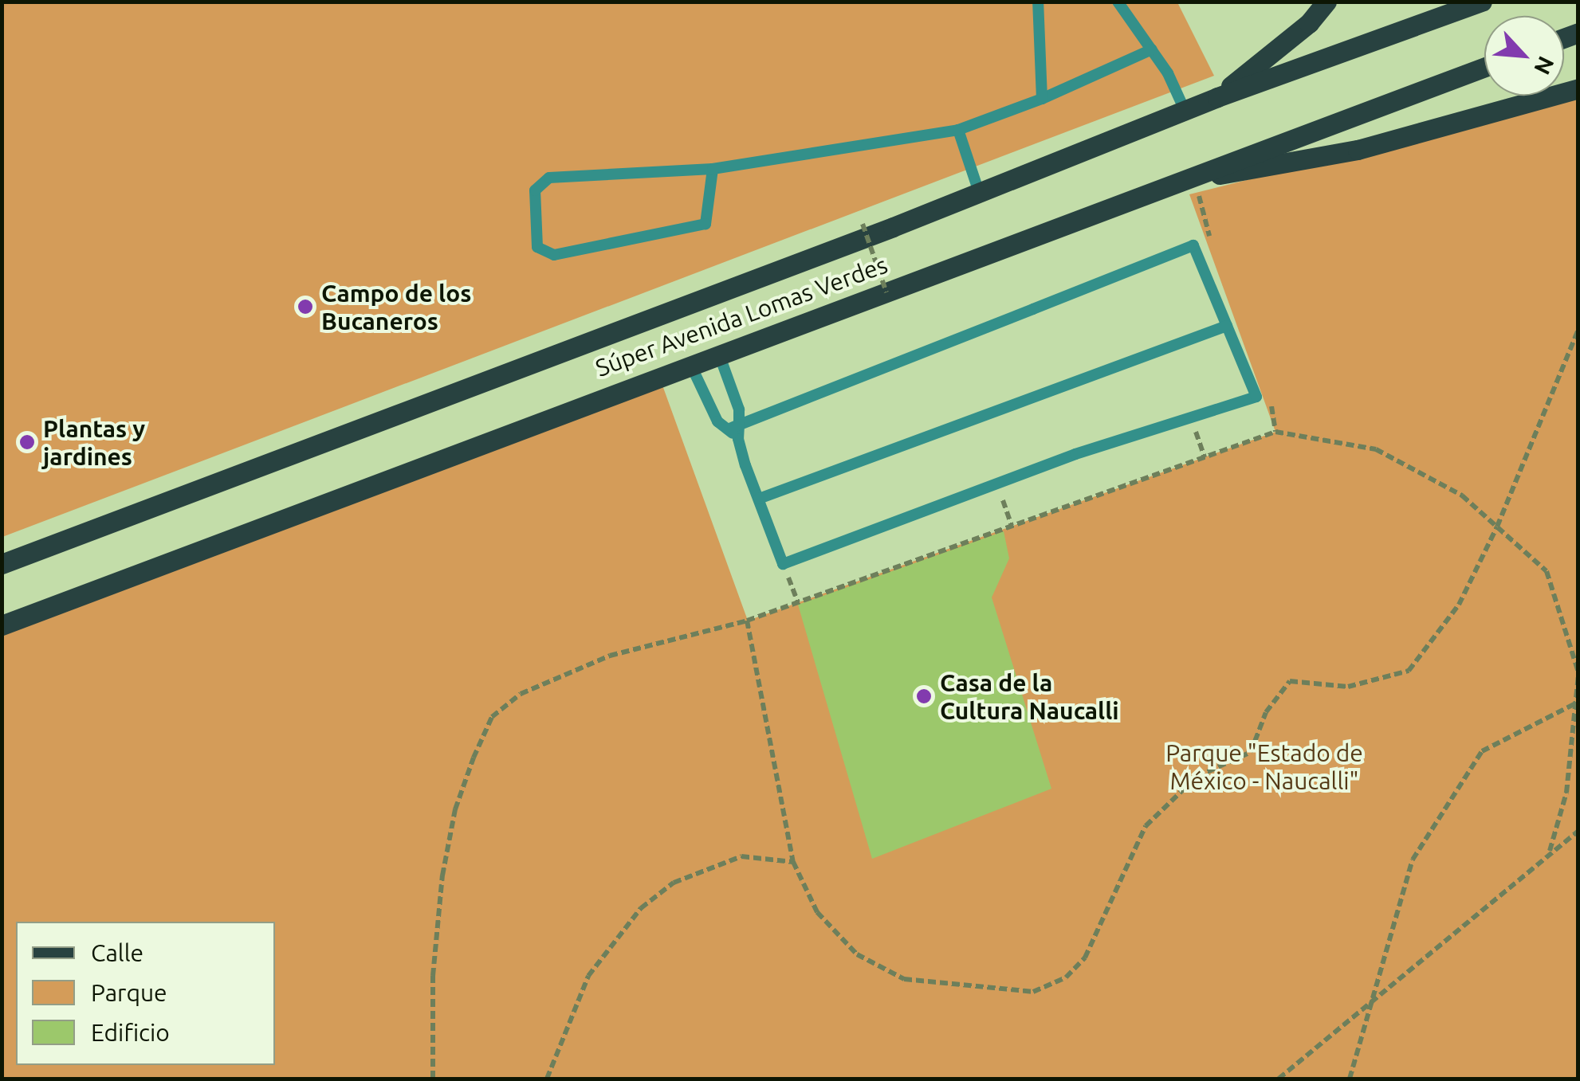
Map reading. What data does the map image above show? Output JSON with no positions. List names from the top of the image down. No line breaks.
{"streets":{"main road":["Súper Avenida Lomas Verdes"]},"parks":["Parque \"Estado de México - Naucalli\""],"places":["Campo de los Bucaneros","Plantas y jardines","Casa de la Cultura Naucalli"],"legend":["Calle","Parque","Edificio"],"north":"bottom right"}
